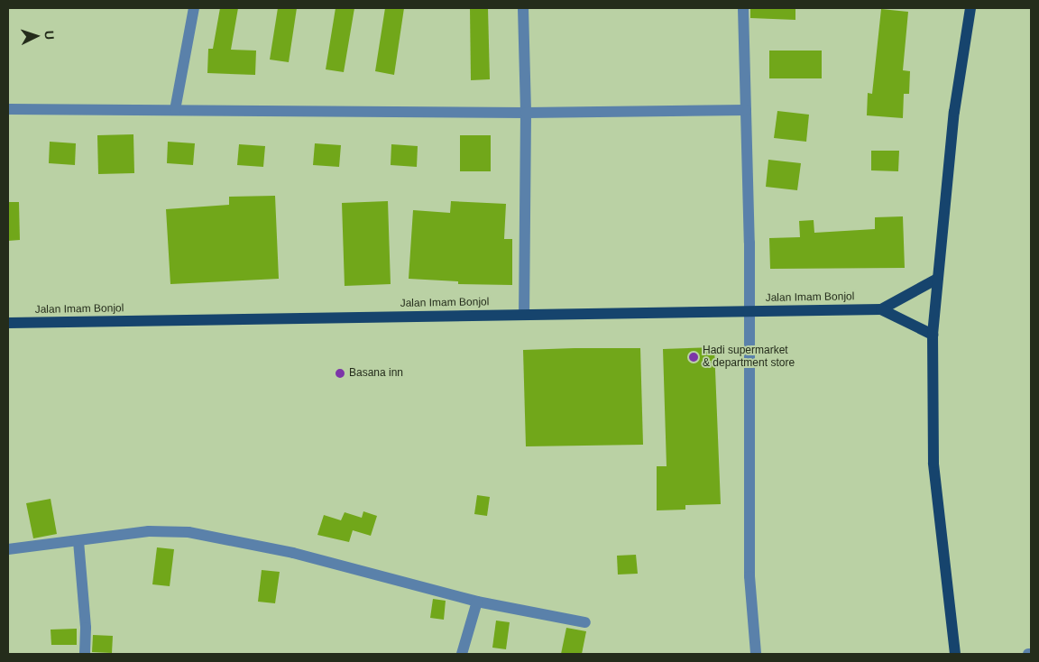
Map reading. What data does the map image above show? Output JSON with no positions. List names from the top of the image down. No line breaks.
{"streets":{"main road":["Jalan Imam Bonjol"]},"places":["Hadi supermarket & department store","Basana inn"],"north":"right"}
